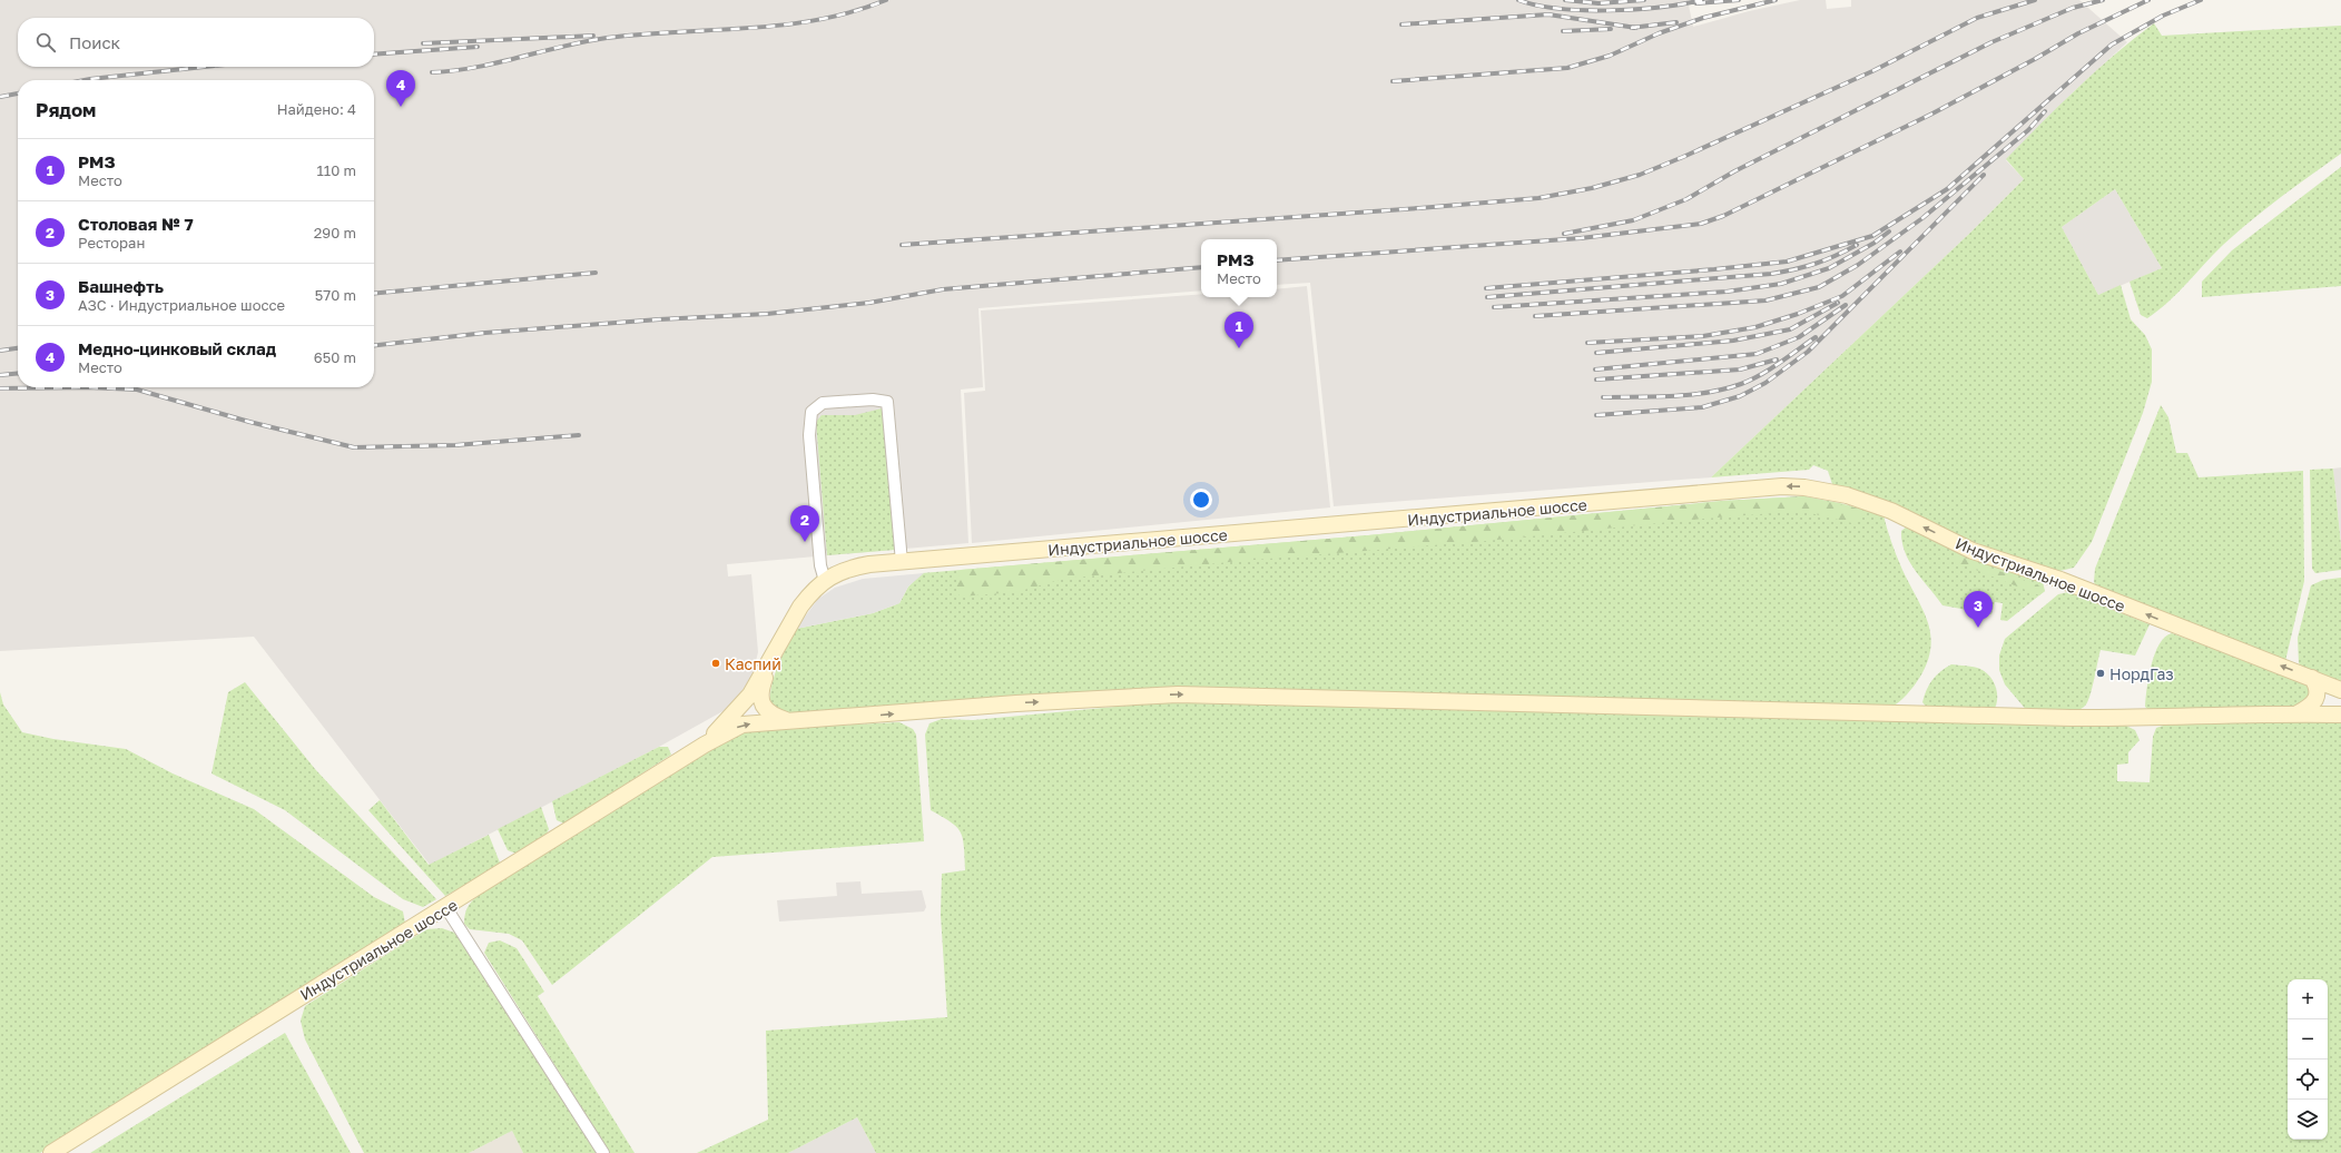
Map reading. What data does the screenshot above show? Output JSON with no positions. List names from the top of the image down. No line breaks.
{"streets":{"main road":["Индустриальное шоссе"]},"places":["Каспий","НордГаз"],"page":{"search":"Поиск","pins":["4","1","2","3"],"heading":["Рядом","Найдено: 4"],"list":[{"mark":"1","name":"РМЗ","note":"Место","value":"110 m"},{"mark":"2","name":"Столовая № 7","note":"Ресторан","value":"290 m"},{"mark":"3","name":"Башнефть","note":"АЗС · Индустриальное шоссе","value":"570 m"},{"mark":"4","name":"Медно-цинковый склад","note":"Место","value":"650 m"}],"popup":["РМЗ","Место"],"map_buttons":["+","−"]}}
